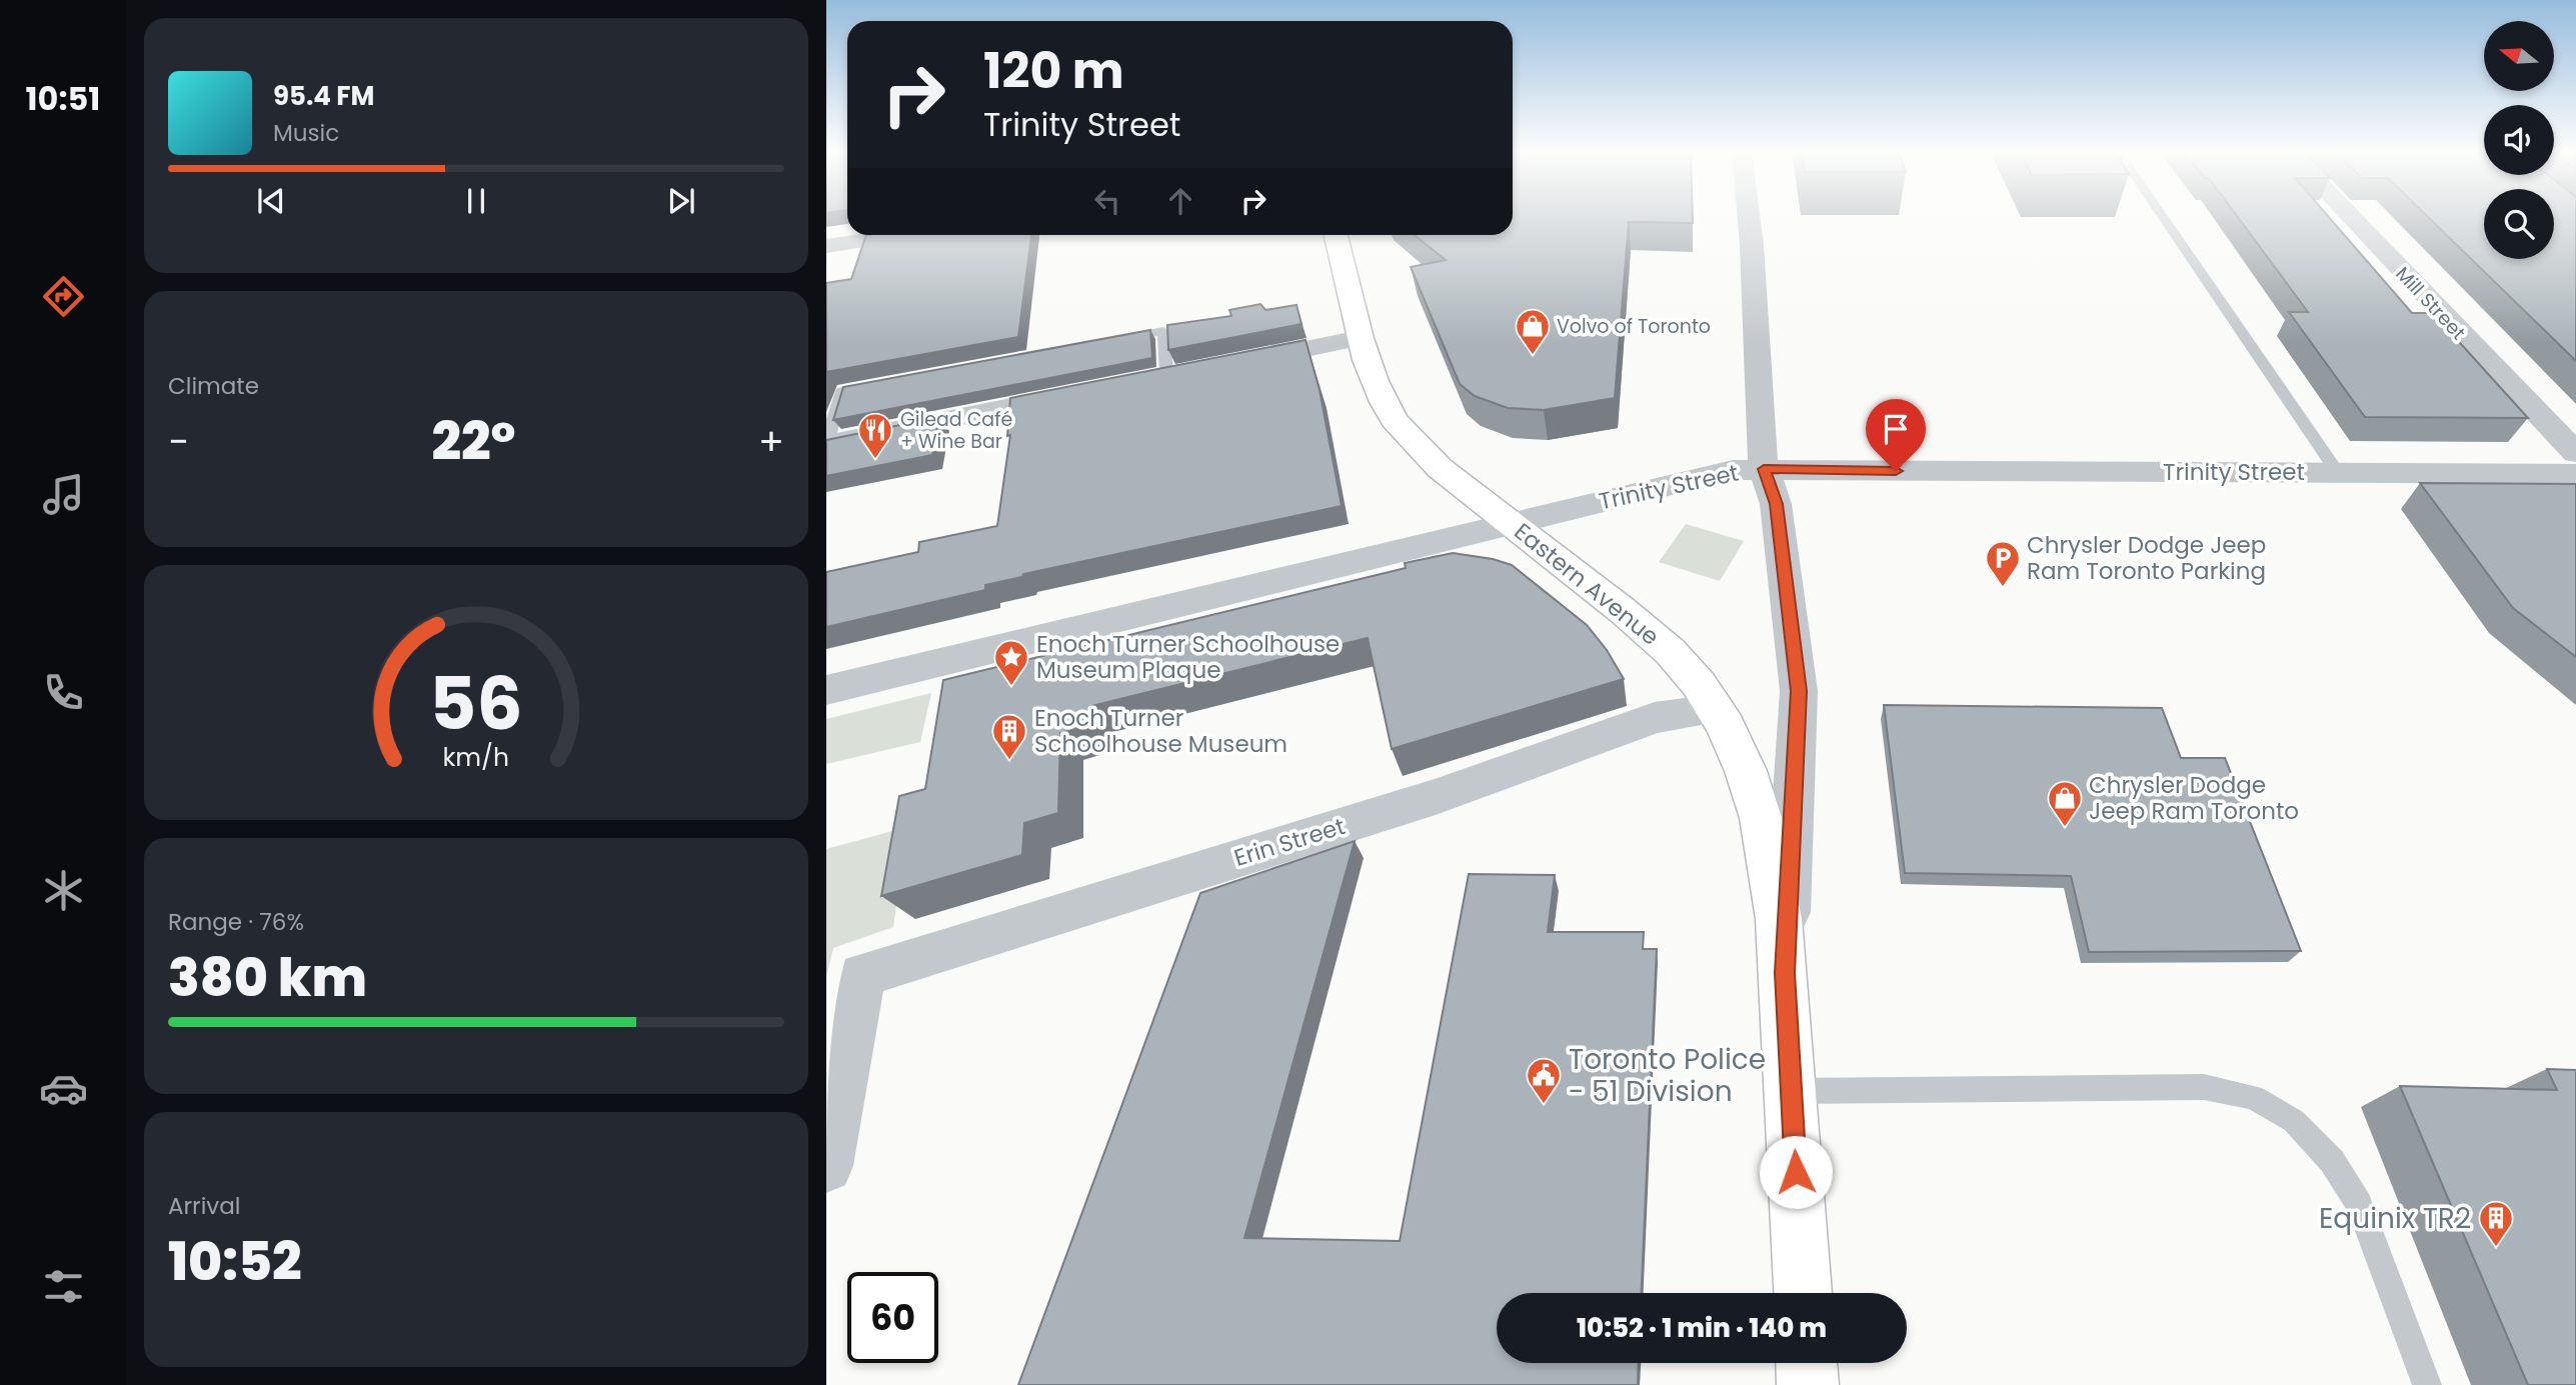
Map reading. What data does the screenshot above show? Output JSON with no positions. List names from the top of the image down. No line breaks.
{"streets":{"main road":["Eastern Avenue"],"street":["Mill Street","Trinity Street","Erin Street"]},"crossings":[["Trinity Street","Eastern Avenue"],["Eastern Avenue","Erin Street"]],"places":{"shop":["Volvo of Toronto","Chrysler Dodge Jeep Ram Toronto"],"restaurant":["Gilead Café + Wine Bar"],"parking":["Chrysler Dodge Jeep Ram Toronto Parking"],"place":["Enoch Turner Schoolhouse Museum Plaque"],"building":["Enoch Turner Schoolhouse Museum","Equinix TR2"],"public building":["Toronto Police - 51 Division"]},"north":"left","page":{"tabs":"10:51","turn":["120 m","Trinity Street"],"song":["95.4 FM","Music"],"tile":["Climate",["Range · 76%","380 km"],["Arrival","10:52"]],"heat":["−","22°","+"],"limit":"60","trip":"10:52 · 1 min · 140 m","gauge":["56","km/h"]}}
